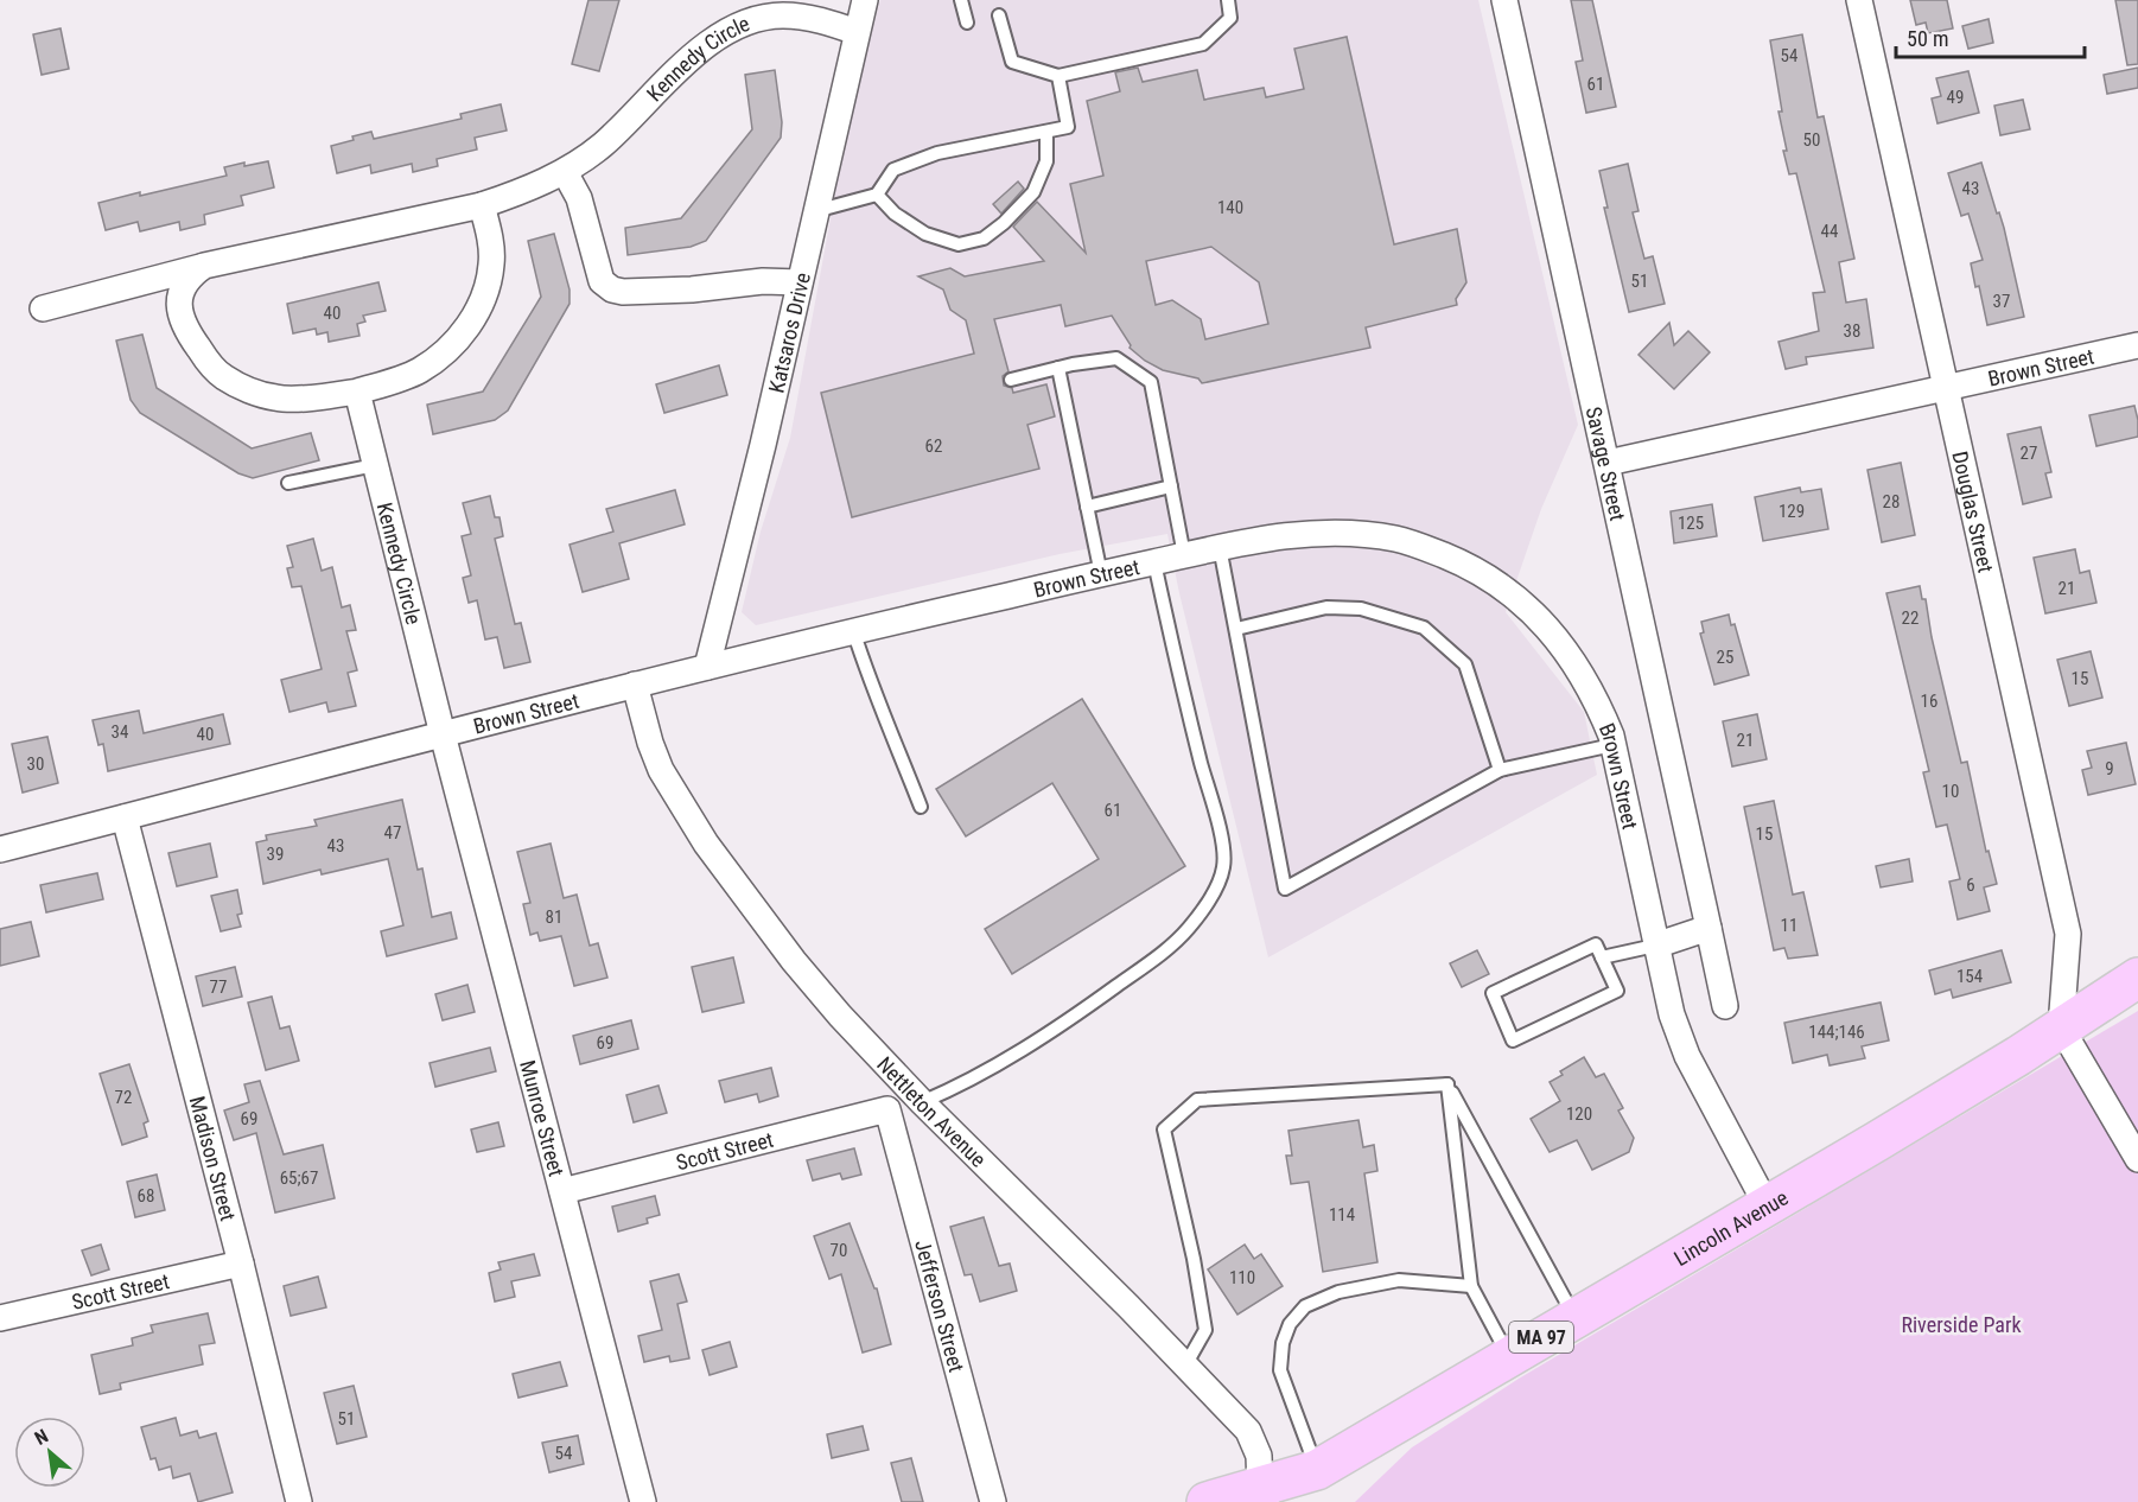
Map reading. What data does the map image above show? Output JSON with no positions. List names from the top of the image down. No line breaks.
{"streets":{"main road":["Lincoln Avenue","MA 97"],"street":["Kennedy Circle","Katsaros Drive","Brown Street","Savage Street","Douglas Street","Nettleton Avenue","Munroe Street","Scott Street","Madison Street","Jefferson Street"]},"crossings":[["Kennedy Circle","Katsaros Drive"],["Kennedy Circle","Brown Street"],["Kennedy Circle","Munroe Street"],["Katsaros Drive","Brown Street"],["Brown Street","Savage Street"],["Brown Street","Douglas Street"],["Brown Street","Nettleton Avenue"],["Brown Street","Munroe Street"],["Brown Street","Madison Street"],["Brown Street","Lincoln Avenue"],["Douglas Street","Lincoln Avenue"],["Nettleton Avenue","Lincoln Avenue"],["Munroe Street","Scott Street"],["Scott Street","Madison Street"],["Scott Street","Jefferson Street"]],"parks":["Riverside Park"],"house_numbers":["54","61","49","50","43","140","44","51","37","40","38","62","27","28","129","125","21","22","25","15","16","34","40","21","30","9","10","61","47","15","43","39","6","81","11","154","77","144;146","69","72","120","69","65;67","68","114","70","110","51","54"],"scale_bar":"50 m","north":"top left"}
